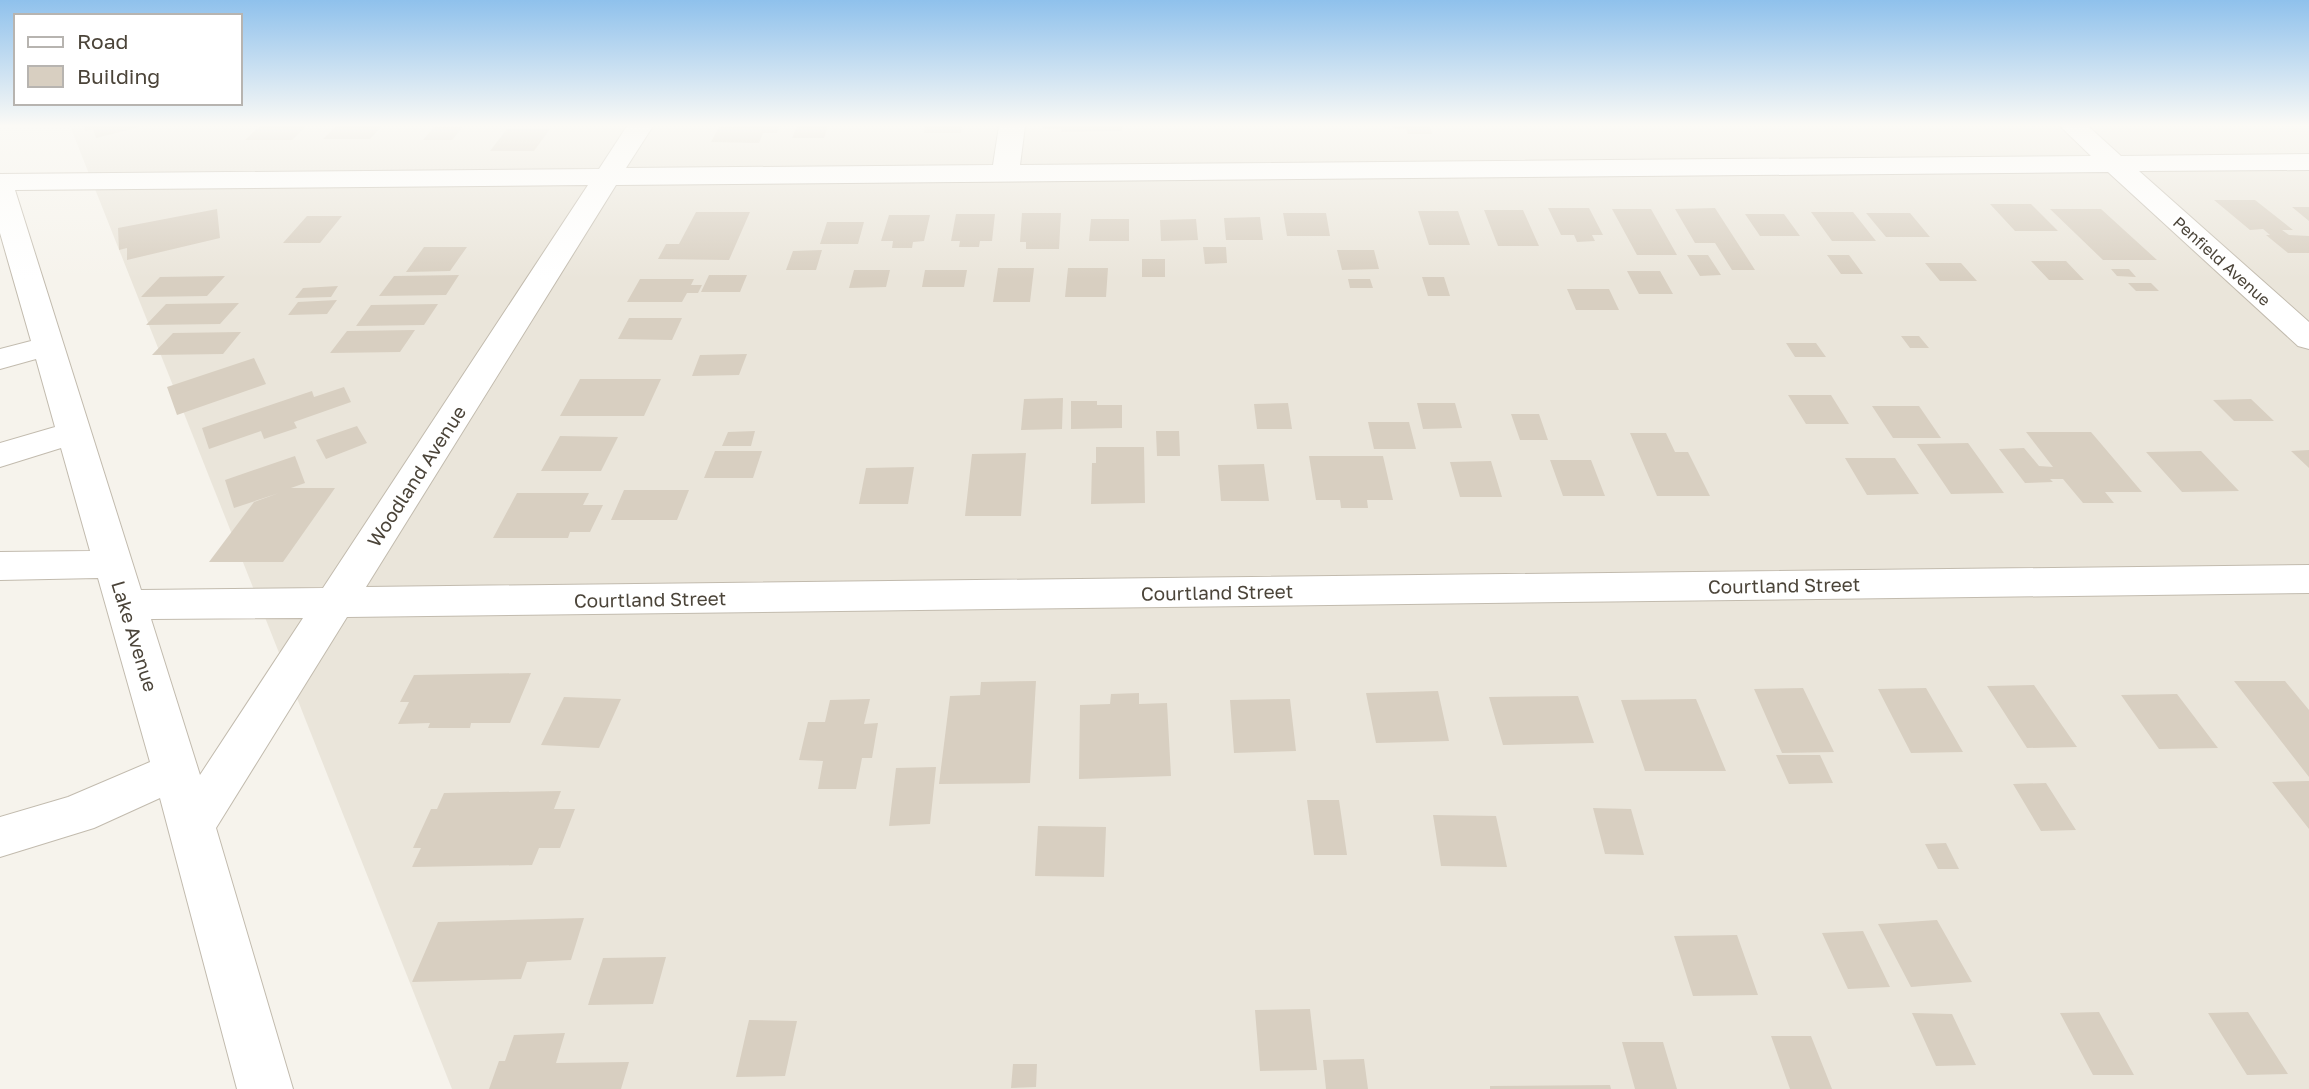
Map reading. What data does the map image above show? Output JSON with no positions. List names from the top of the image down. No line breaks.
{"streets":{"street":["Penfield Avenue","Woodland Avenue","Courtland Street","Lake Avenue"]},"crossings":[["Woodland Avenue","Courtland Street"],["Woodland Avenue","Lake Avenue"],["Courtland Street","Lake Avenue"]],"legend":["Road","Building"]}
